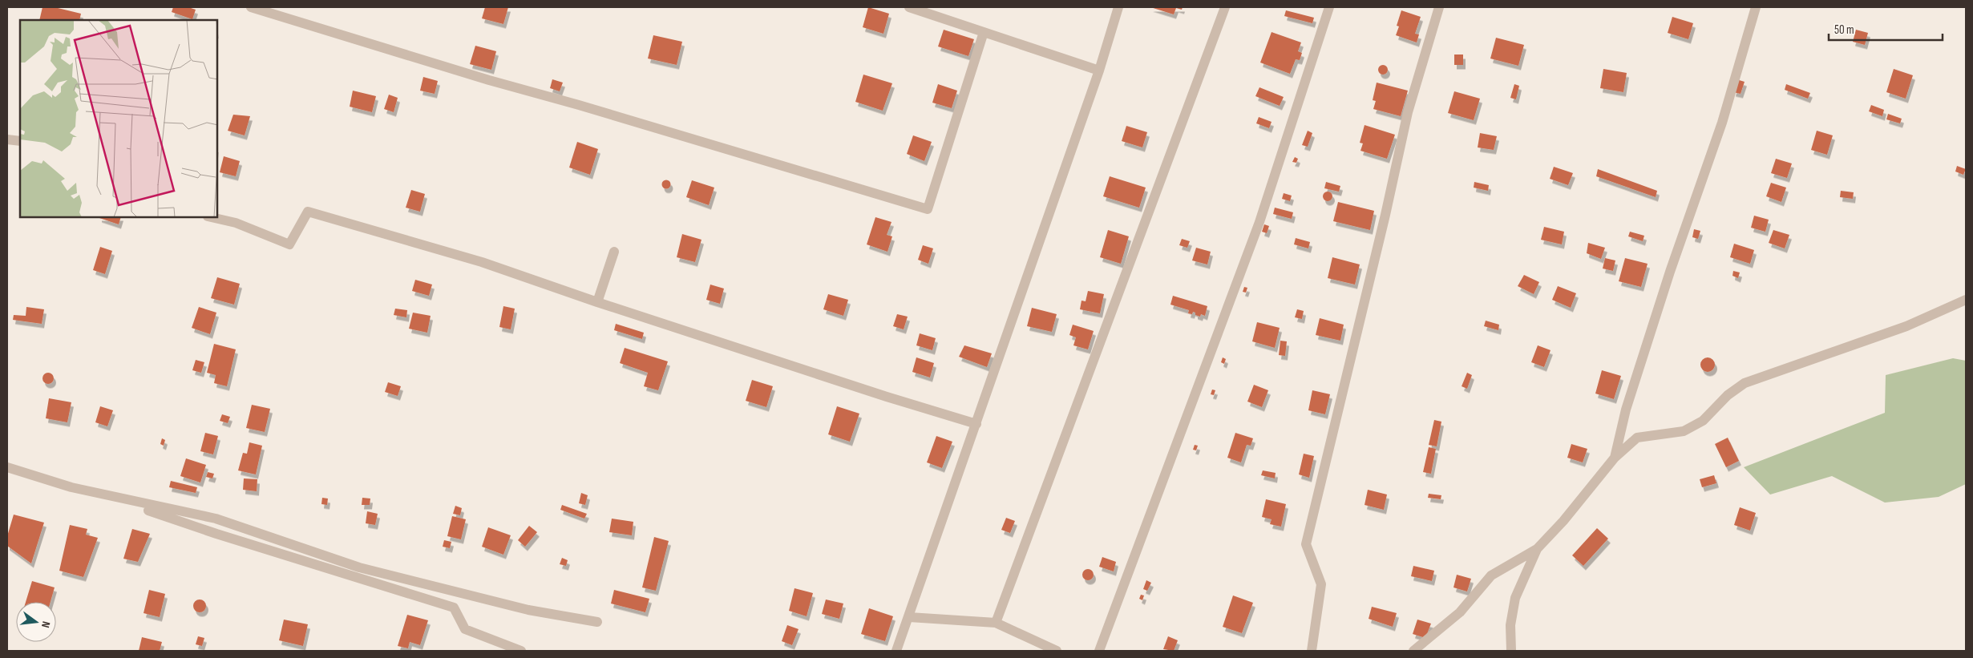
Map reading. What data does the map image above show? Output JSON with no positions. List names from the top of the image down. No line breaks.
{"scale_bar":"50 m","north":"right"}
